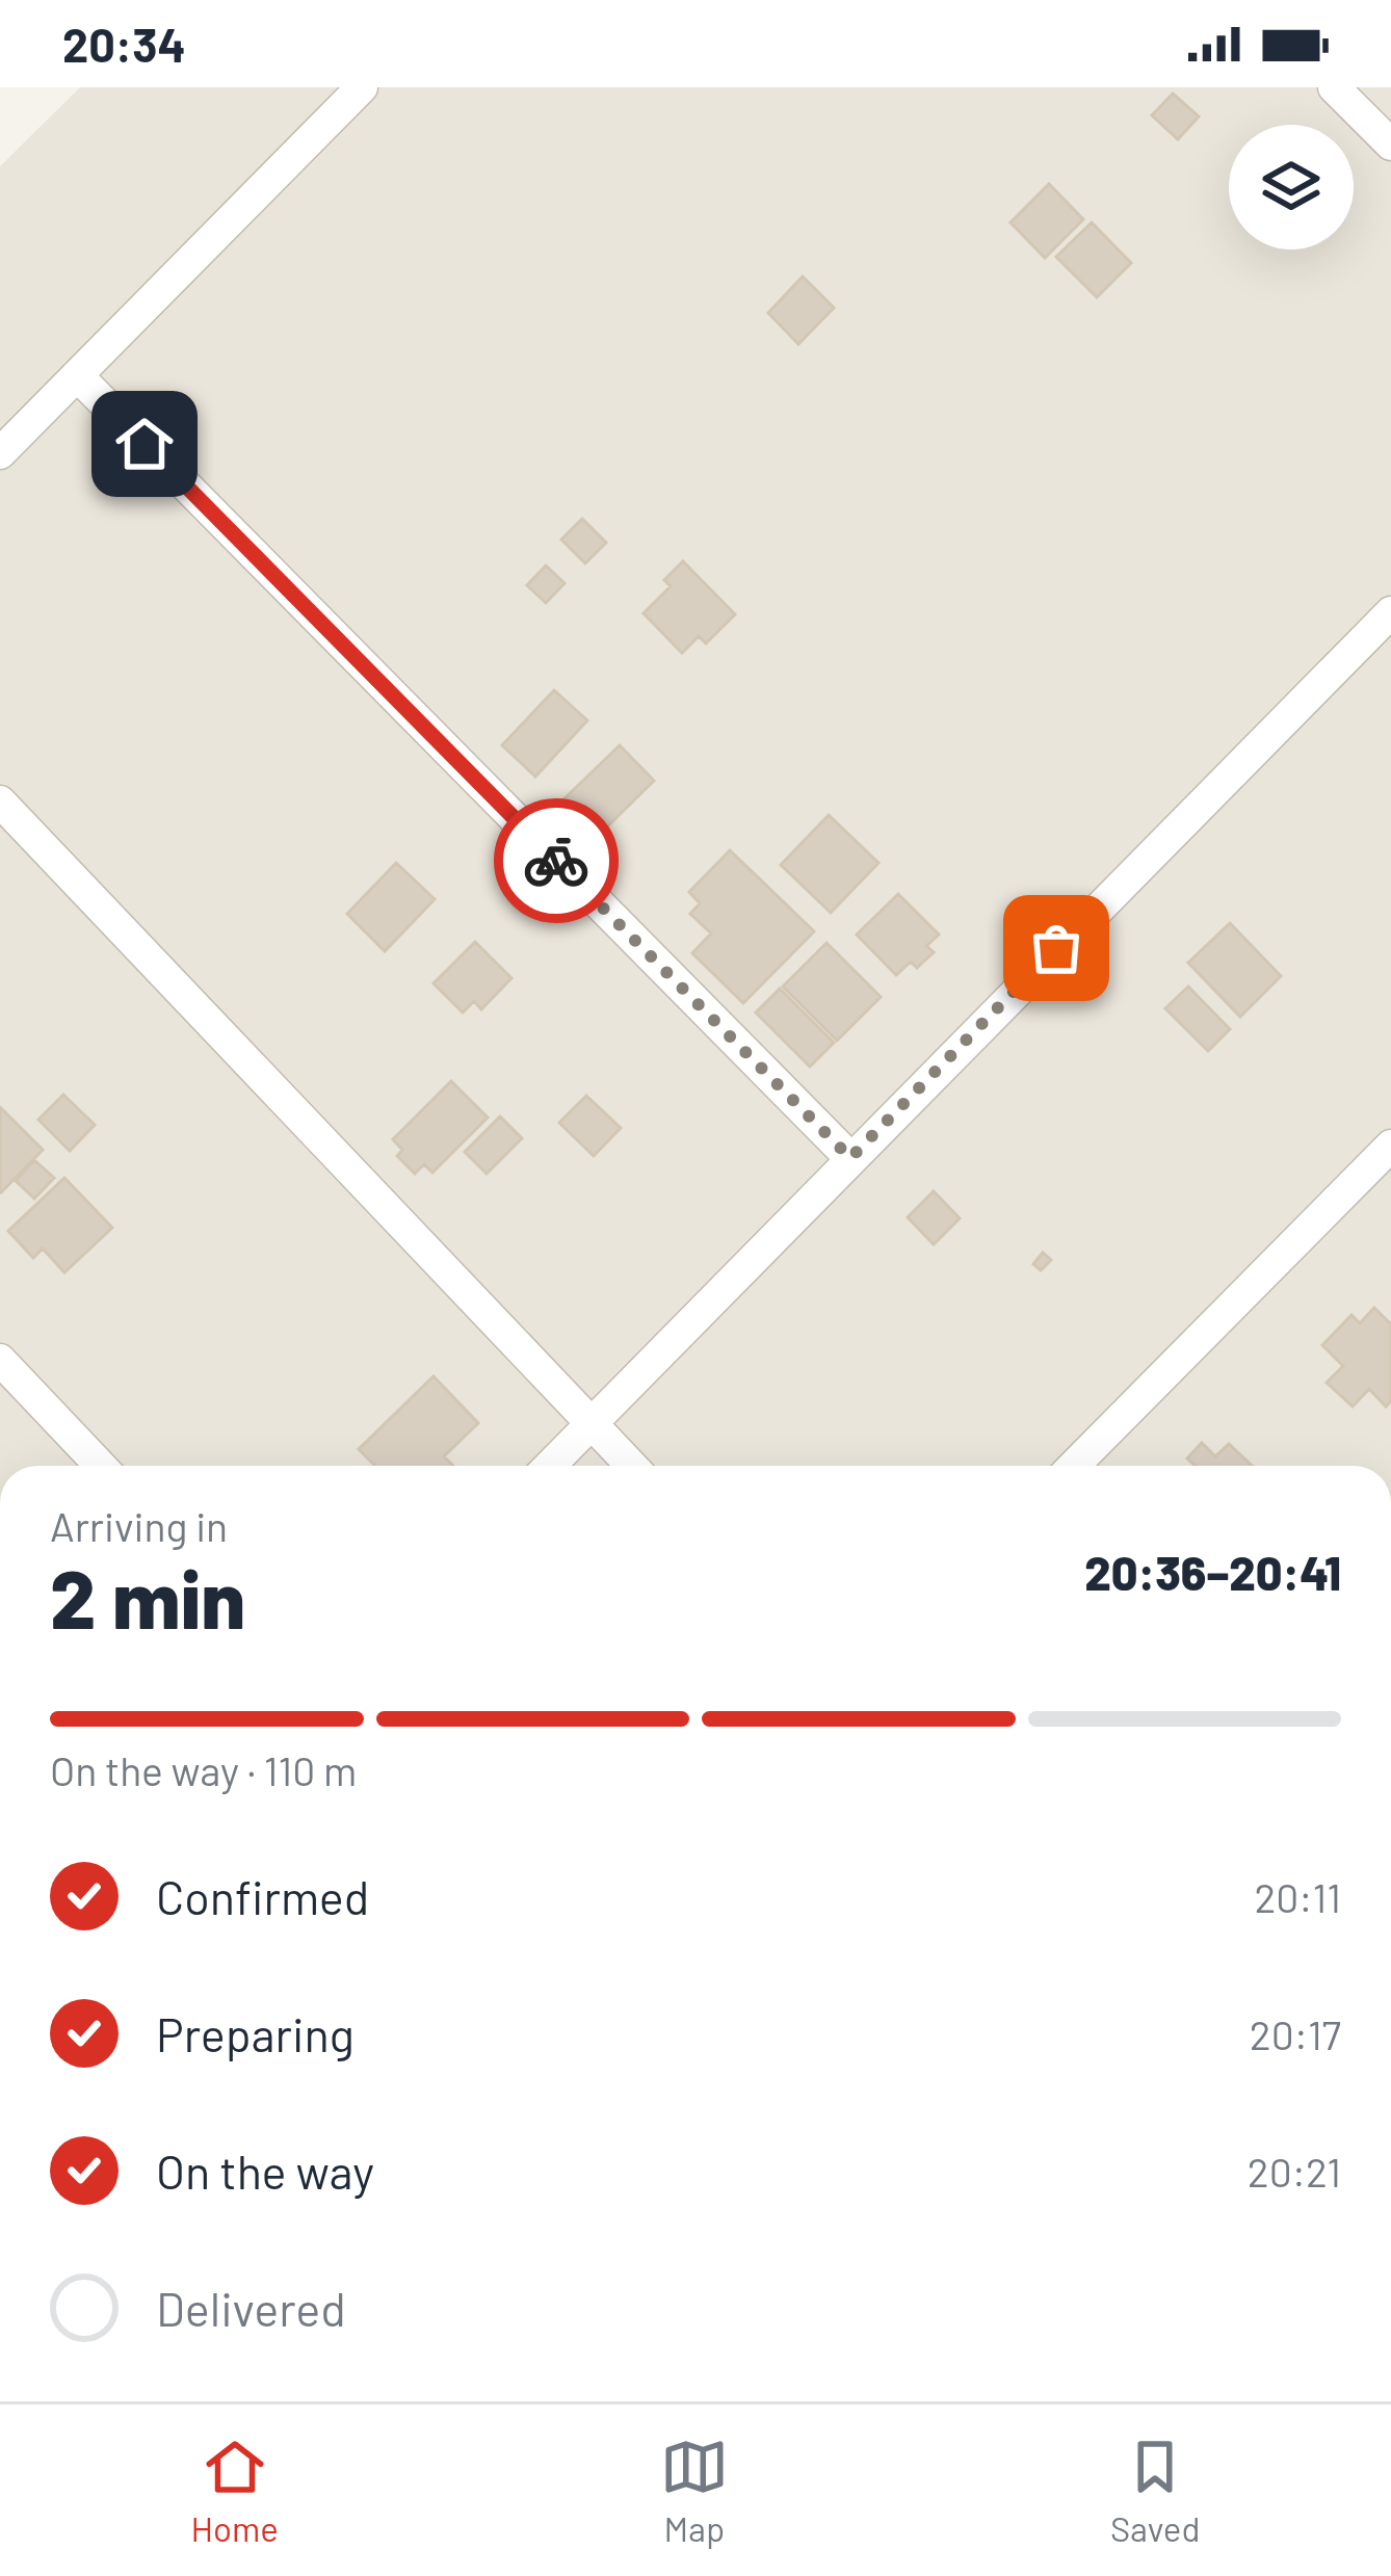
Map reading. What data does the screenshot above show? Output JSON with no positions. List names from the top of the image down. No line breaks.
{"page":{"status":"20:34","heading":["2 min","Arriving in","20:36–20:41"],"bar":"On the way · 110 m","list":[["Confirmed","20:11"],["Preparing","20:17"],["On the way","20:21"],"Delivered"],"tabs":["Home","Map","Saved"]}}
